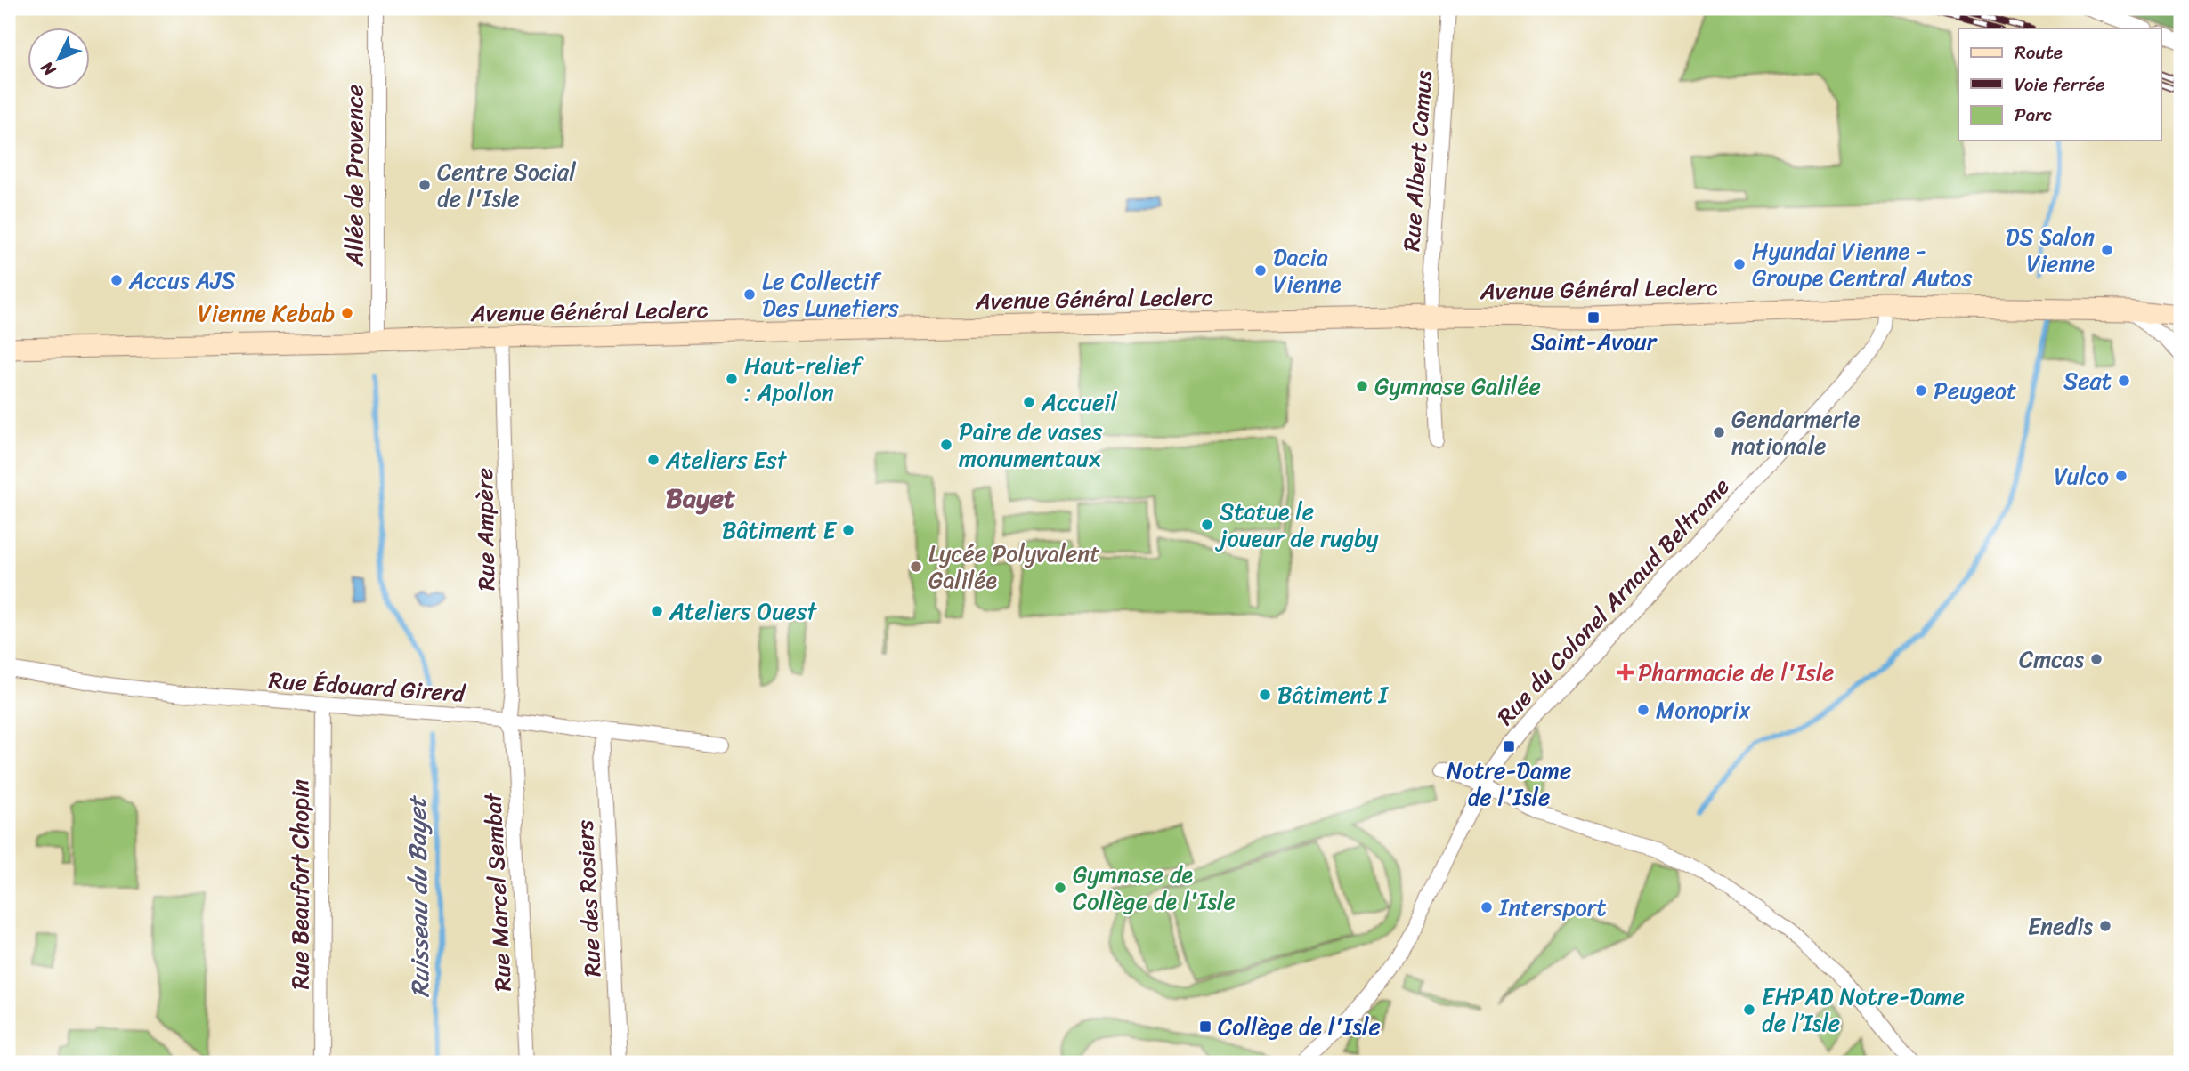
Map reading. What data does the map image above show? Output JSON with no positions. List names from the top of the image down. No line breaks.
{"streets":{"main road":["Avenue Général Leclerc"],"street":["Rue Albert Camus","Allée de Provence","Rue Ampère","Rue du Colonel Arnaud Beltrame","Rue Édouard Girerd","Rue Beaufort Chopin","Rue Marcel Sembat","Rue des Rosiers"]},"crossings":[["Rue Albert Camus","Avenue Général Leclerc"],["Allée de Provence","Avenue Général Leclerc"],["Avenue Général Leclerc","Rue Ampère"],["Avenue Général Leclerc","Rue du Colonel Arnaud Beltrame"],["Rue Ampère","Rue Édouard Girerd"],["Rue Ampère","Rue Marcel Sembat"],["Rue Édouard Girerd","Rue Beaufort Chopin"],["Rue Édouard Girerd","Rue Marcel Sembat"],["Rue Édouard Girerd","Rue des Rosiers"]],"districts":["Bayet"],"water":["Ruisseau du Bayet"],"places":{"other":["Centre Social de l'Isle","DS Salon Vienne","Hyundai Vienne - Groupe Central Autos","Dacia Vienne","Accus AJS","Le Collectif Des Lunetiers","Vienne Kebab","Haut-relief : Apollon","Seat","Gymnase Galilée","Peugeot","Accueil","Gendarmerie nationale","Paire de vases monumentaux","Ateliers Est","Vulco","Statue le joueur de rugby","Bâtiment E","Lycée Polyvalent Galilée","Ateliers Ouest","Cmcas","Bâtiment I","Monoprix","Gymnase de Collège de l'Isle","Intersport","Enedis","EHPAD Notre-Dame de l’Isle"],"transit":["Saint-Avour","Notre-Dame de l'Isle","Collège de l'Isle"],"health":["Pharmacie de l'Isle"]},"legend":["Route","Voie ferrée","Parc"],"north":"bottom left"}
